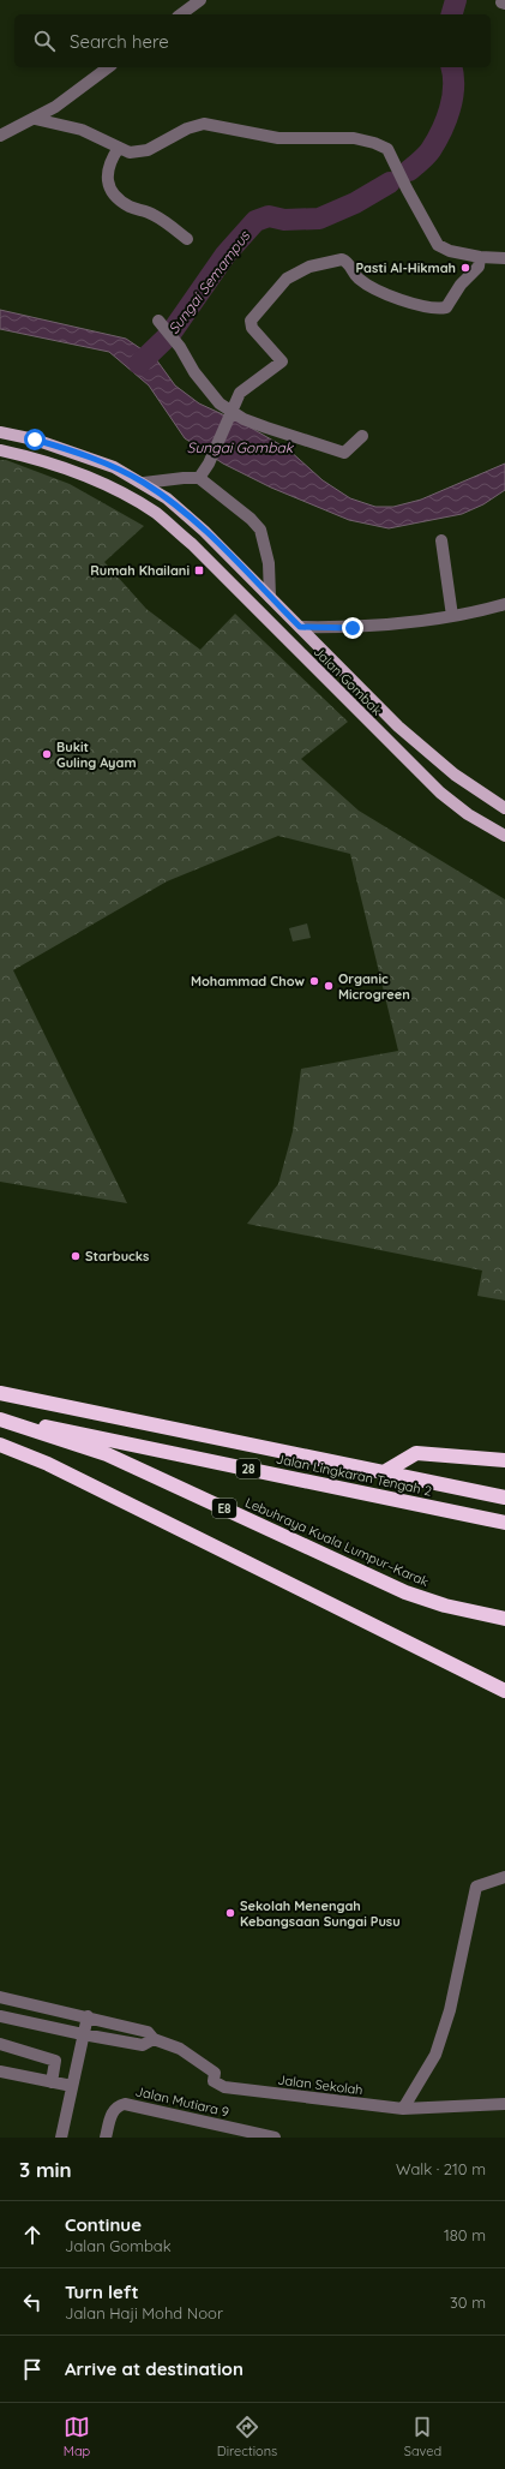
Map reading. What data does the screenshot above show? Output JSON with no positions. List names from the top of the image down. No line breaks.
{"streets":{"highway":["28","Jalan Lingkaran Tengah 2","E8","Lebuhraya Kuala Lumpur–Karak"],"main road":["Jalan Gombak"],"street":["Jalan Sekolah","Jalan Mutiara 9"]},"crossings":[["Jalan Lingkaran Tengah 2","Lebuhraya Kuala Lumpur–Karak"]],"water":["Sungai Semampus","Sungai Gombak"],"places":{"other":["Pasti Al-Hikmah","Bukit Guling Ayam","Mohammad Chow","Organic Microgreen","Starbucks","Sekolah Menengah Kebangsaan Sungai Pusu"],"transit":["Rumah Khailani"]},"page":{"search":"Search here","heading":["3 min","Walk · 210 m"],"list":[["Continue","Jalan Gombak","180 m"],["Turn left","Jalan Haji Mohd Noor","30 m"],"Arrive at destination"],"nav":["Map","Directions","Saved"]}}
